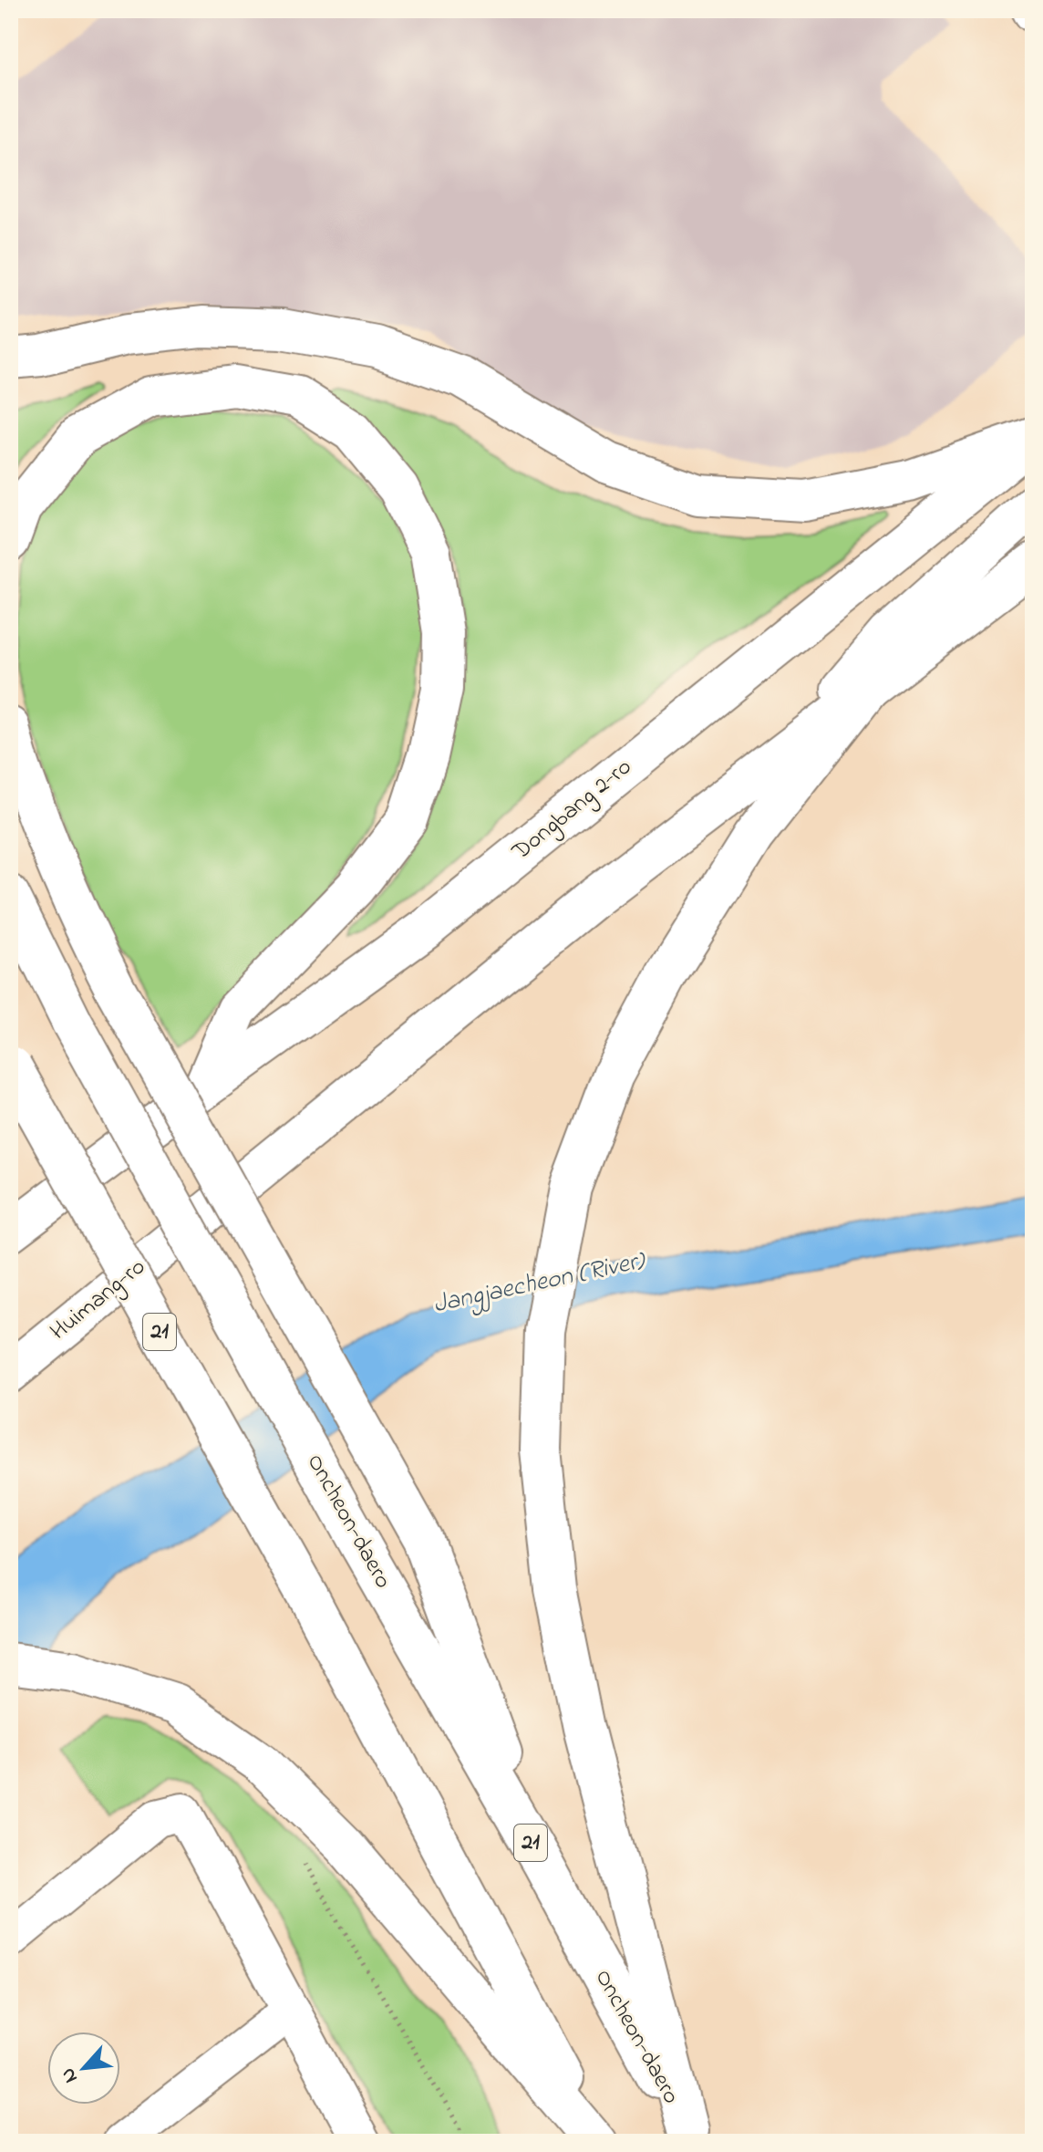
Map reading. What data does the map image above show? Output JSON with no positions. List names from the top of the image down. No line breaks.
{"streets":{"main road":["Dongbang 2-ro","Huimang-ro","21","Oncheon-daero"]},"water":["Jangjaecheon (River)"],"north":"bottom left"}
